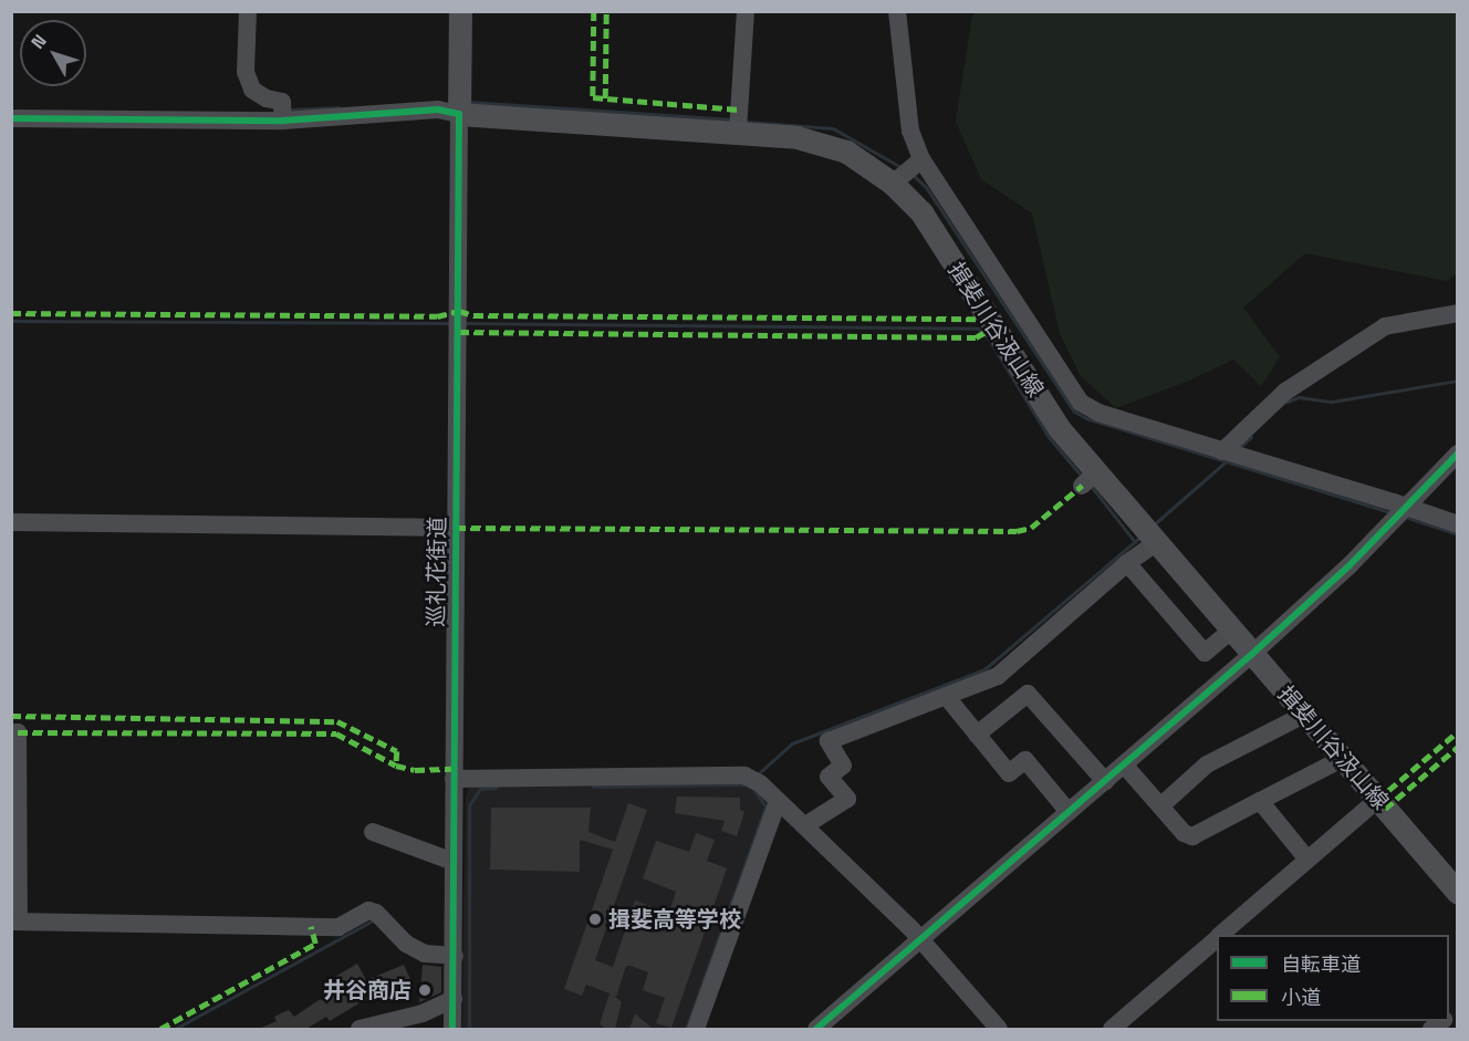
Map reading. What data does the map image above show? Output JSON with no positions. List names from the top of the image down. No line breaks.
{"streets":{"main road":["揖斐川谷汲山線"],"street":["巡礼花街道"]},"crossings":[["揖斐川谷汲山線","巡礼花街道"]],"places":["揖斐高等学校","井谷商店"],"legend":["自転車道","小道"],"north":"top left"}
